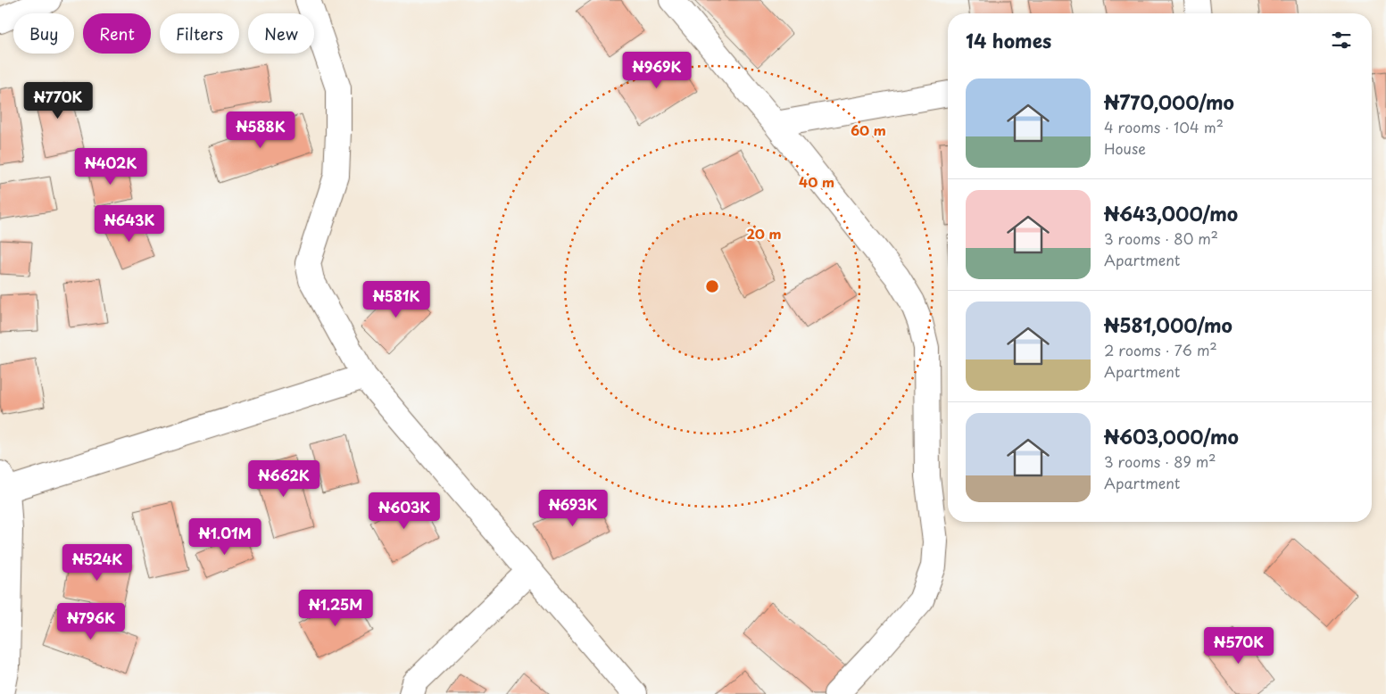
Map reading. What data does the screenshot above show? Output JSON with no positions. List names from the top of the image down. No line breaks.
{"page":{"chip":["Buy","Rent","Filters","New"],"heading":"14 homes","price":["₦969K","₦770K","₦588K","₦402K","₦643K","₦581K","₦662K","₦693K","₦603K","₦1.01M","₦524K","₦1.25M","₦796K","₦570K"],"list":[{"name":"₦770,000/mo","note":"4 rooms · 104 m² · House"},{"name":"₦643,000/mo","note":"3 rooms · 80 m² · Apartment"},{"name":"₦581,000/mo","note":"2 rooms · 76 m² · Apartment"},{"name":"₦603,000/mo","note":"3 rooms · 89 m² · Apartment"}]},"rings":["60 m","40 m","20 m"]}
